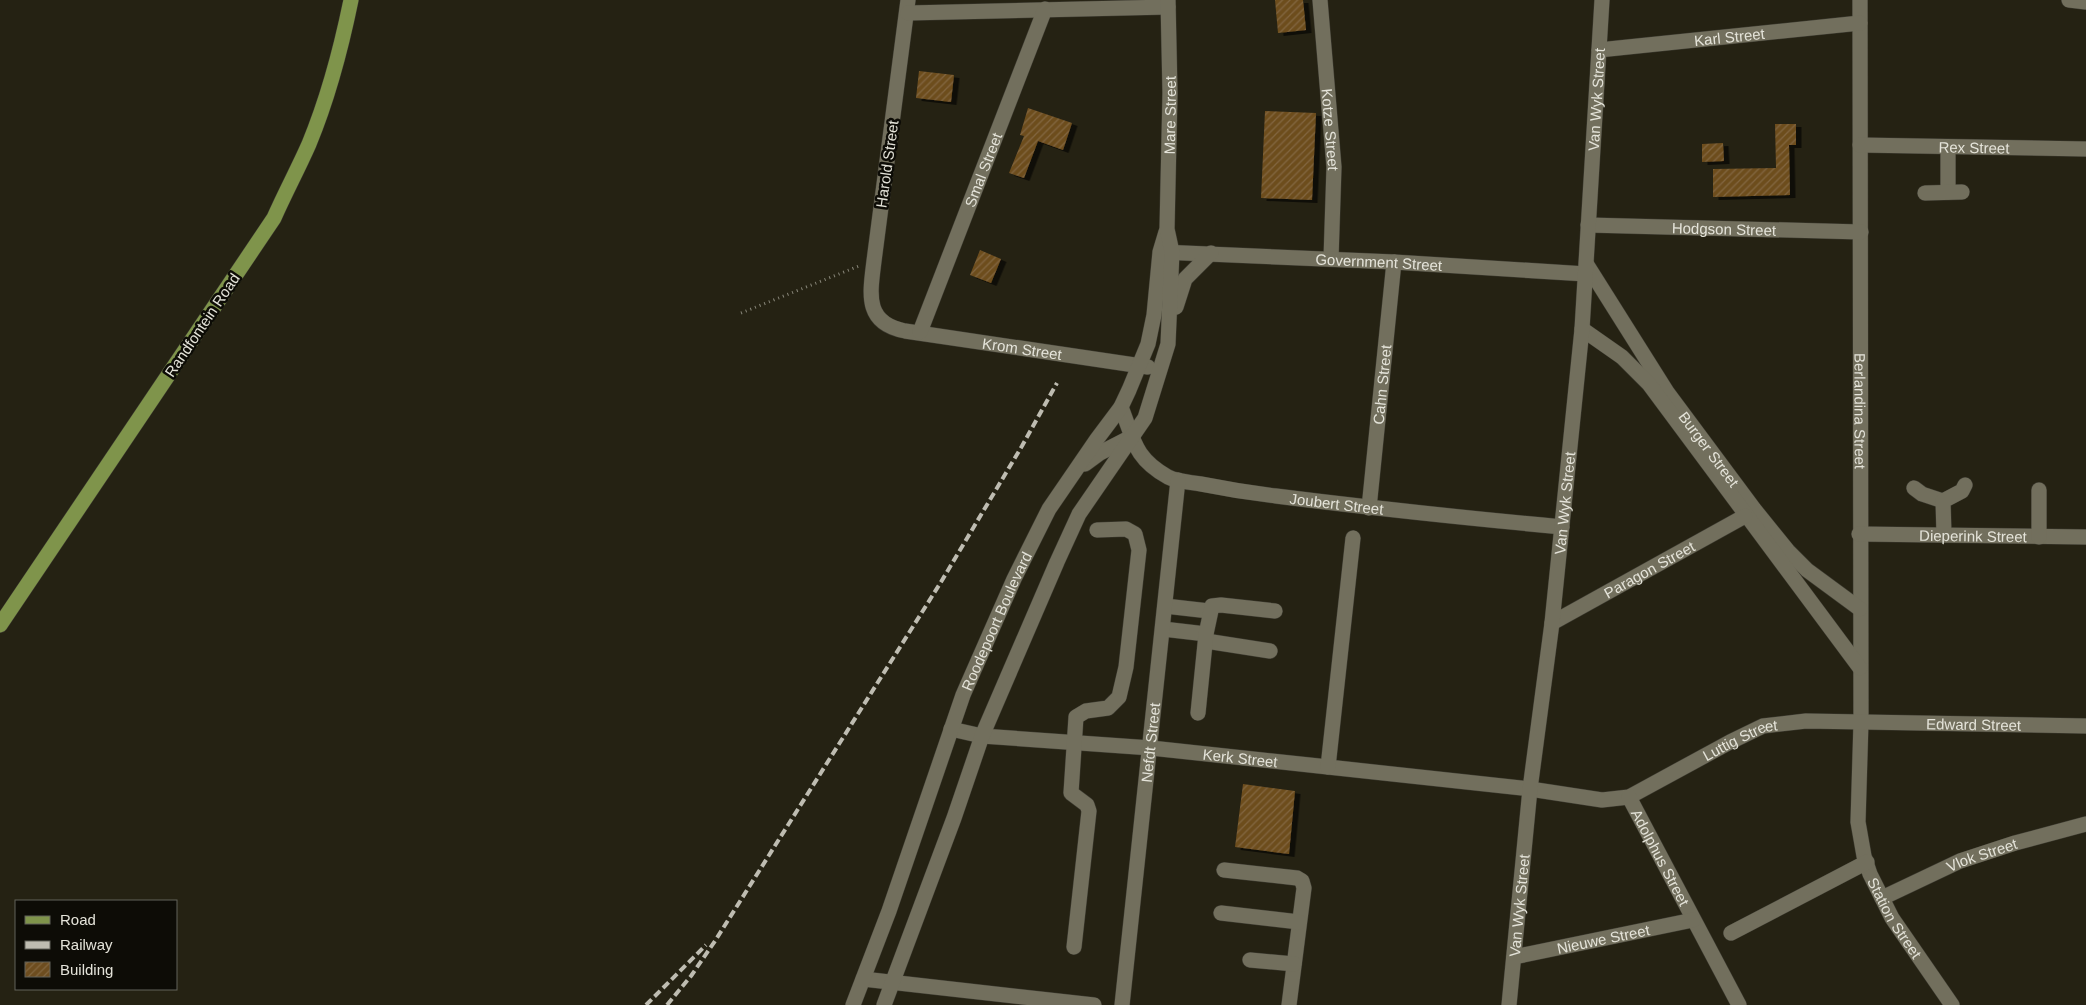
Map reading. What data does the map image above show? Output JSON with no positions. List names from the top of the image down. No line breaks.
{"streets":{"main road":["Randfontein Road"],"street":["Karl Street","Van Wyk Street","Mare Street","Kotze Street","Rex Street","Harold Street","Smal Street","Hodgson Street","Government Street","Krom Street","Cahn Street","Berlandina Street","Burger Street","Joubert Street","Dieperink Street","Paragon Street","Roodepoort Boulevard","Edward Street","Luttig Street","Nefdt Street","Kerk Street","Vlok Street","Adolphus Street","Station Street","Nieuwe Street"]},"crossings":[["Karl Street","Van Wyk Street"],["Karl Street","Berlandina Street"],["Van Wyk Street","Hodgson Street"],["Van Wyk Street","Government Street"],["Van Wyk Street","Burger Street"],["Van Wyk Street","Joubert Street"],["Van Wyk Street","Paragon Street"],["Van Wyk Street","Kerk Street"],["Van Wyk Street","Adolphus Street"],["Van Wyk Street","Nieuwe Street"],["Mare Street","Government Street"],["Mare Street","Roodepoort Boulevard"],["Kotze Street","Government Street"],["Rex Street","Berlandina Street"],["Harold Street","Krom Street"],["Smal Street","Krom Street"],["Hodgson Street","Berlandina Street"],["Government Street","Cahn Street"],["Government Street","Burger Street"],["Government Street","Roodepoort Boulevard"],["Krom Street","Roodepoort Boulevard"],["Cahn Street","Joubert Street"],["Berlandina Street","Burger Street"],["Berlandina Street","Dieperink Street"],["Berlandina Street","Edward Street"],["Berlandina Street","Luttig Street"],["Berlandina Street","Station Street"],["Burger Street","Paragon Street"],["Joubert Street","Roodepoort Boulevard"],["Joubert Street","Nefdt Street"],["Roodepoort Boulevard","Kerk Street"],["Edward Street","Luttig Street"],["Luttig Street","Adolphus Street"],["Nefdt Street","Kerk Street"],["Kerk Street","Adolphus Street"],["Vlok Street","Station Street"],["Adolphus Street","Nieuwe Street"]],"legend":["Road","Railway","Building"]}
